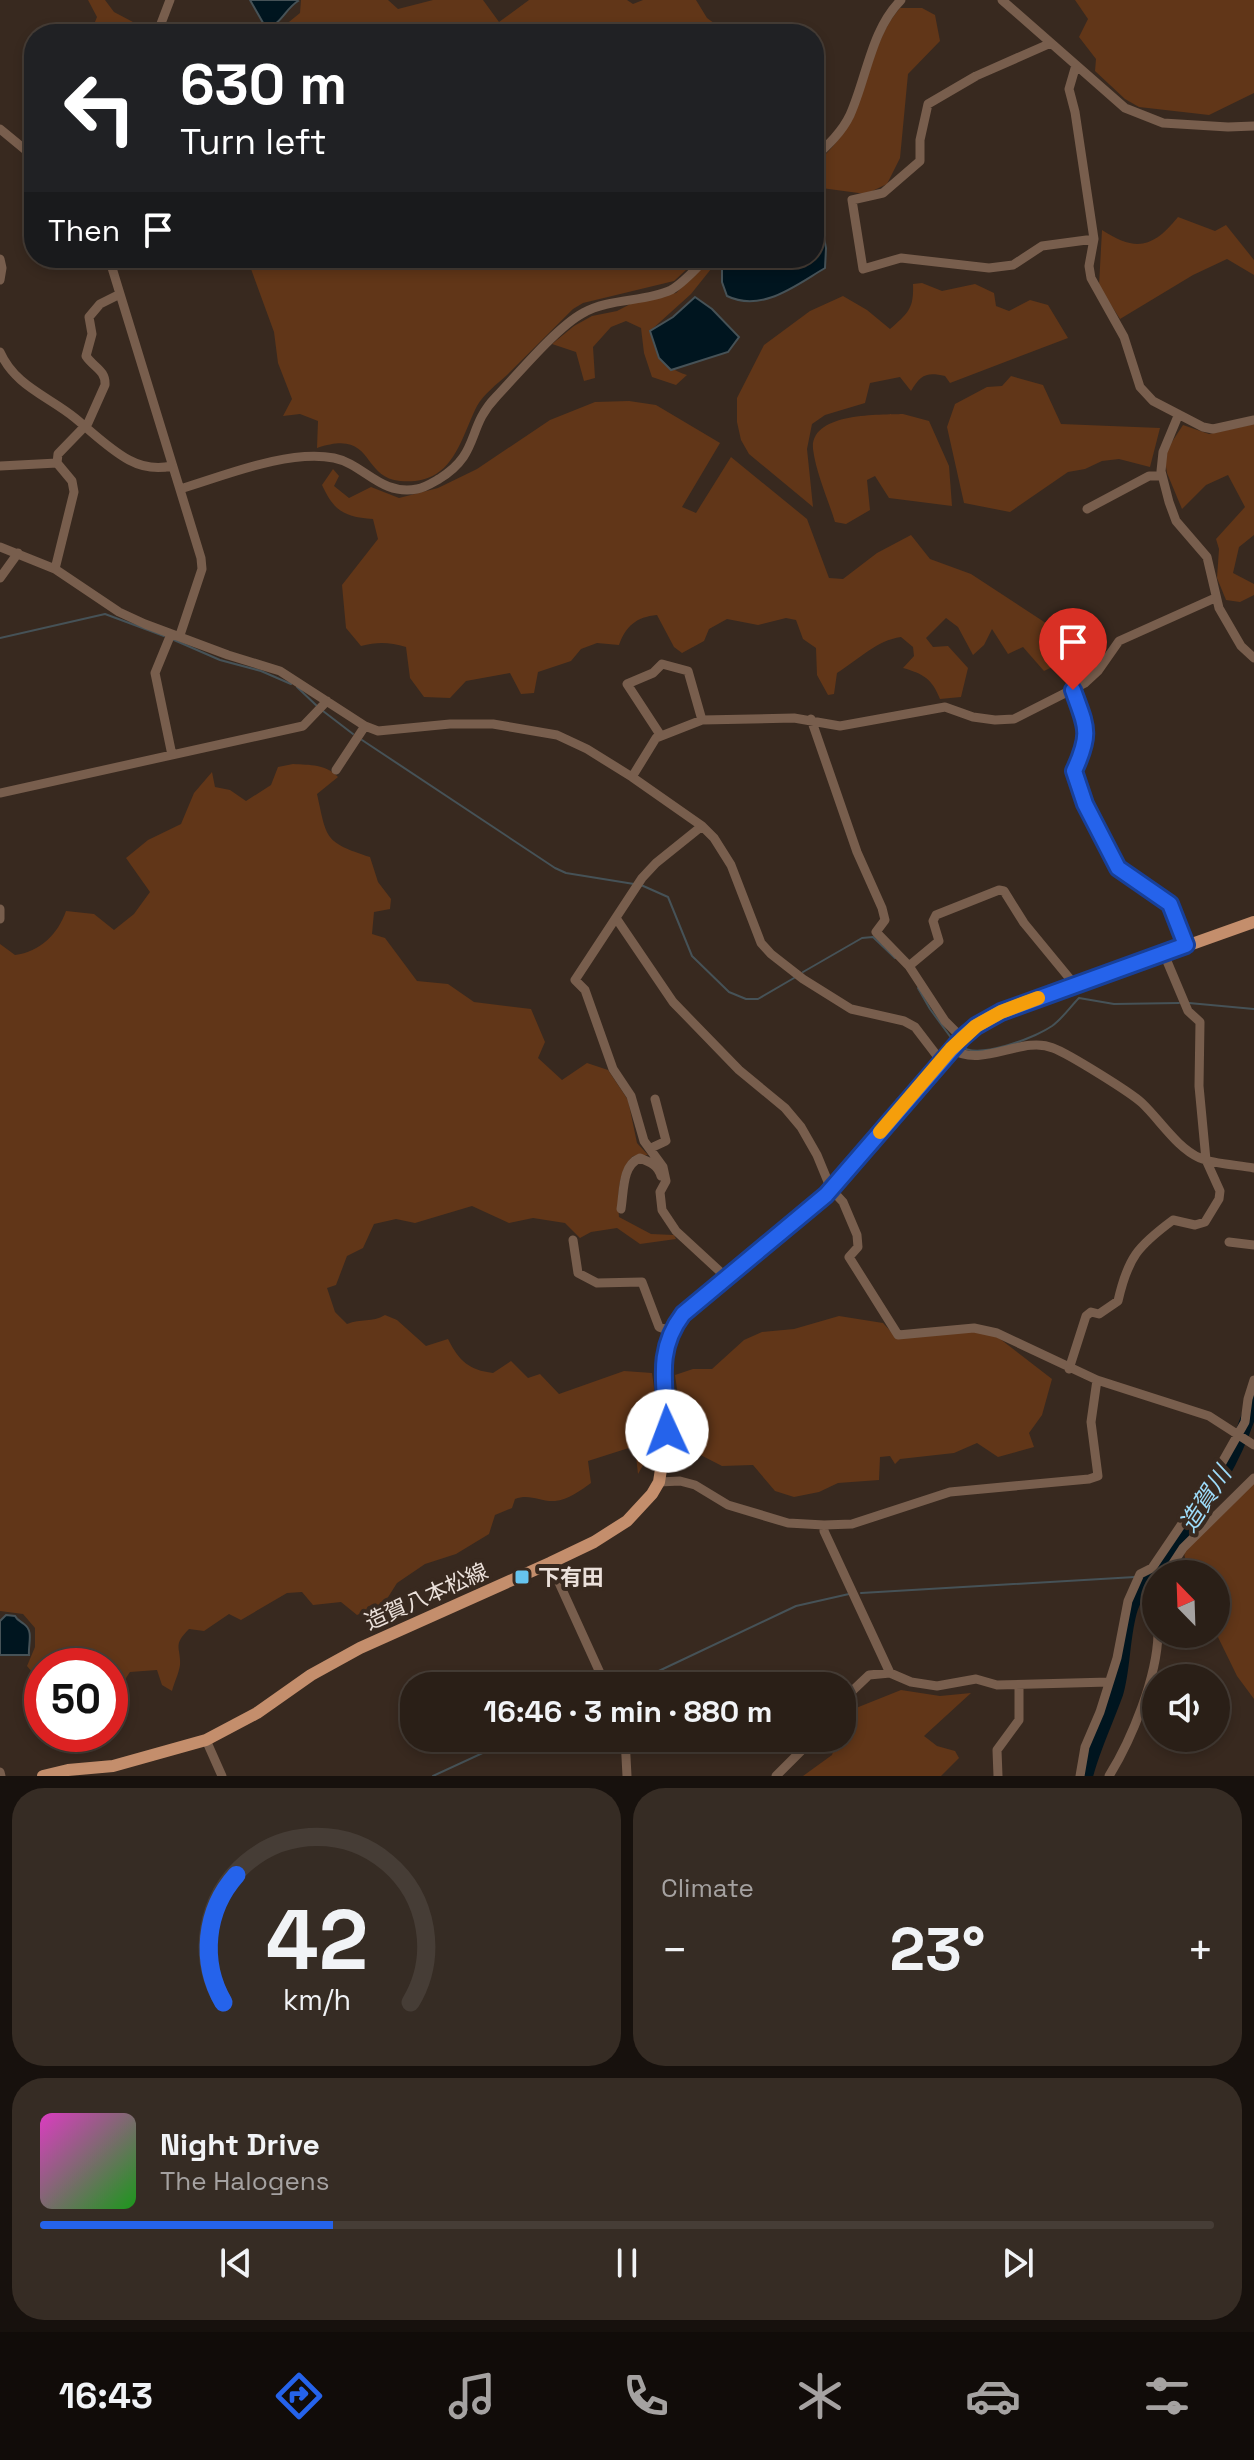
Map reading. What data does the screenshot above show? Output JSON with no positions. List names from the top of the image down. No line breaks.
{"streets":{"main road":["造賀八本松線"]},"water":["造賀川"],"places":{"transit":["下有田"]},"north":"top left","page":{"turn":["630 m","Turn left"],"then":"Then","limit":"50","trip":"16:46 · 3 min · 880 m","tile":"Climate","heat":["−","23°","+"],"song":["Night Drive","The Halogens"],"tabs":"16:43","gauge":["42","km/h"]}}
